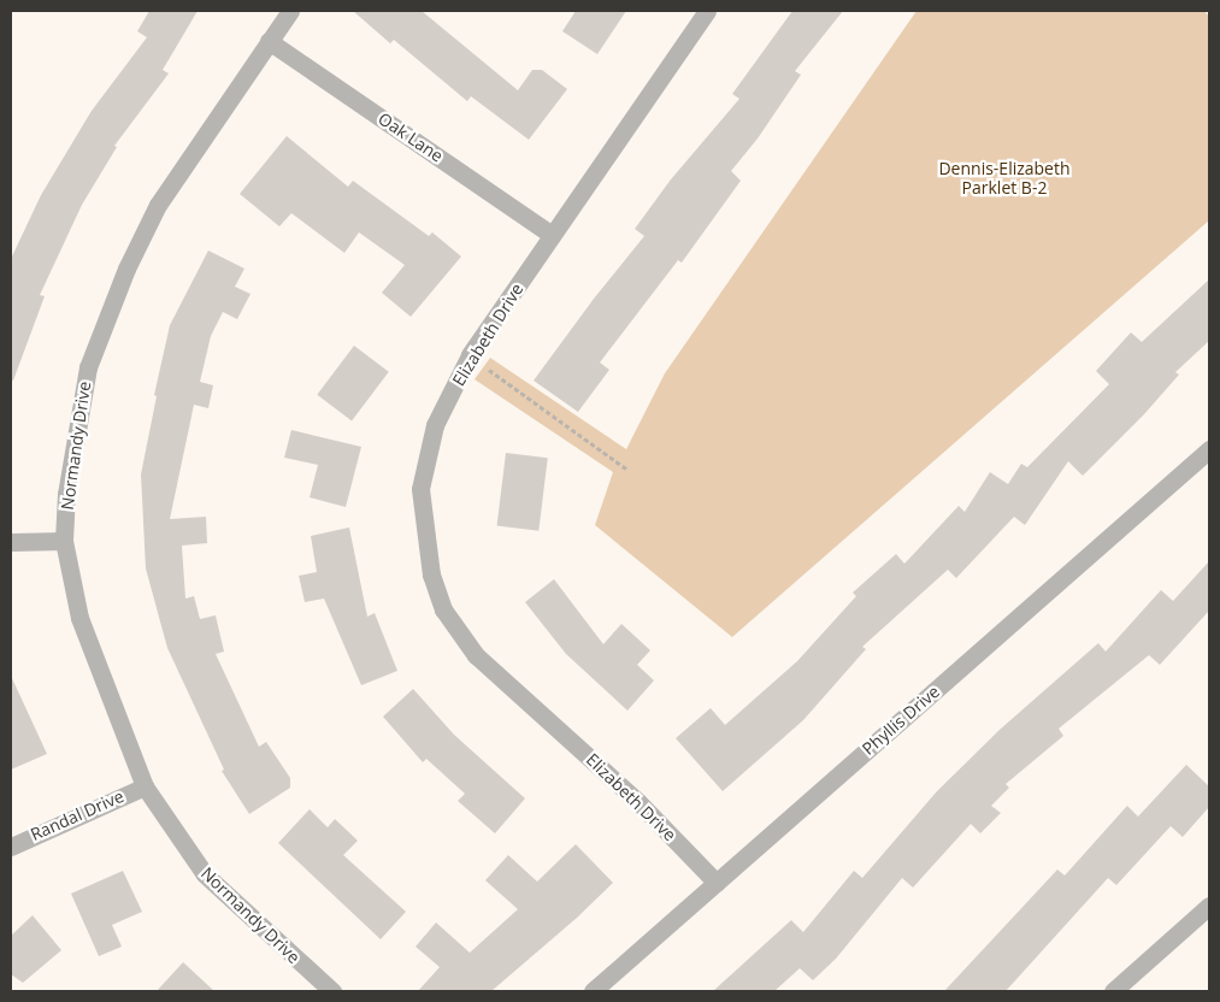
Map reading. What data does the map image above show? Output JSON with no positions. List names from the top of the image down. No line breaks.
{"streets":{"street":["Oak Lane","Elizabeth Drive","Normandy Drive","Phyllis Drive","Randal Drive"]},"crossings":[["Oak Lane","Elizabeth Drive"],["Oak Lane","Normandy Drive"],["Elizabeth Drive","Phyllis Drive"],["Normandy Drive","Randal Drive"]],"parks":["Dennis-Elizabeth Parklet B-2"]}
